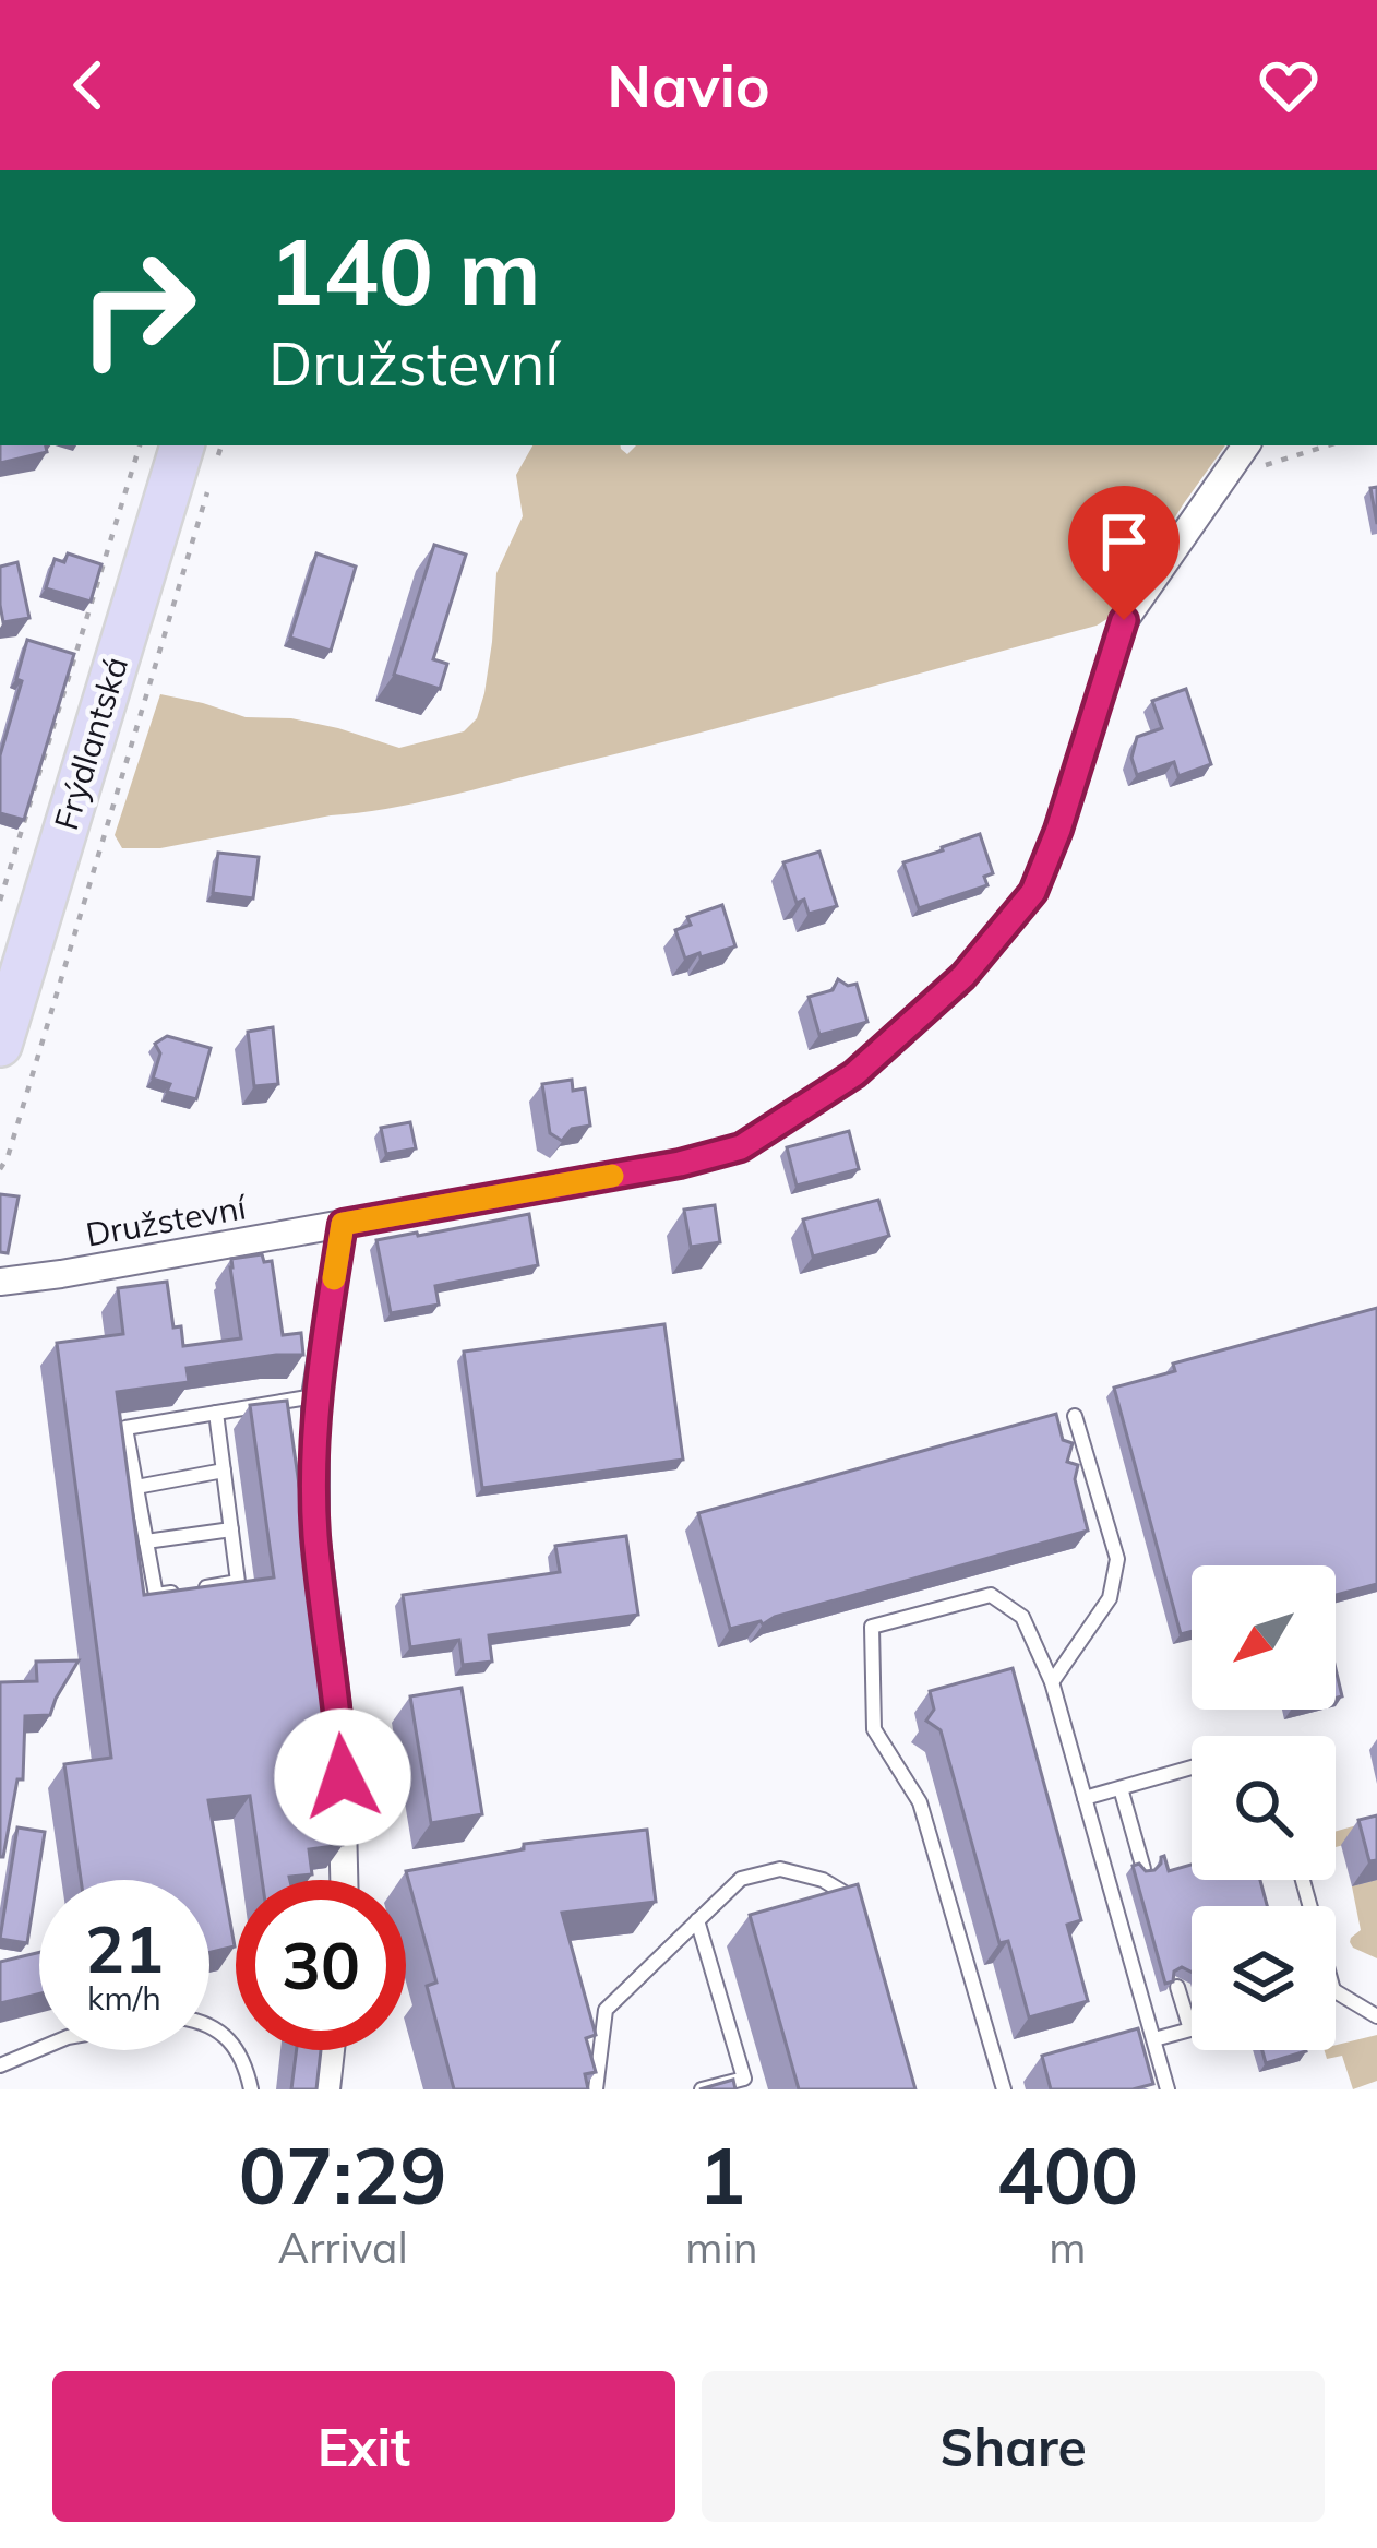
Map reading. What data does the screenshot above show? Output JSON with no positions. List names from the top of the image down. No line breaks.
{"streets":{"main road":["Frýdlantská"],"street":["Družstevní"]},"north":"bottom left","page":{"header":"Navio","turn":["140 m","Družstevní"],"speed":"21 km/h","limit":"30","eta":["07:29","Arrival","1","min","400","m"],"buttons":["Exit","Share"]}}
